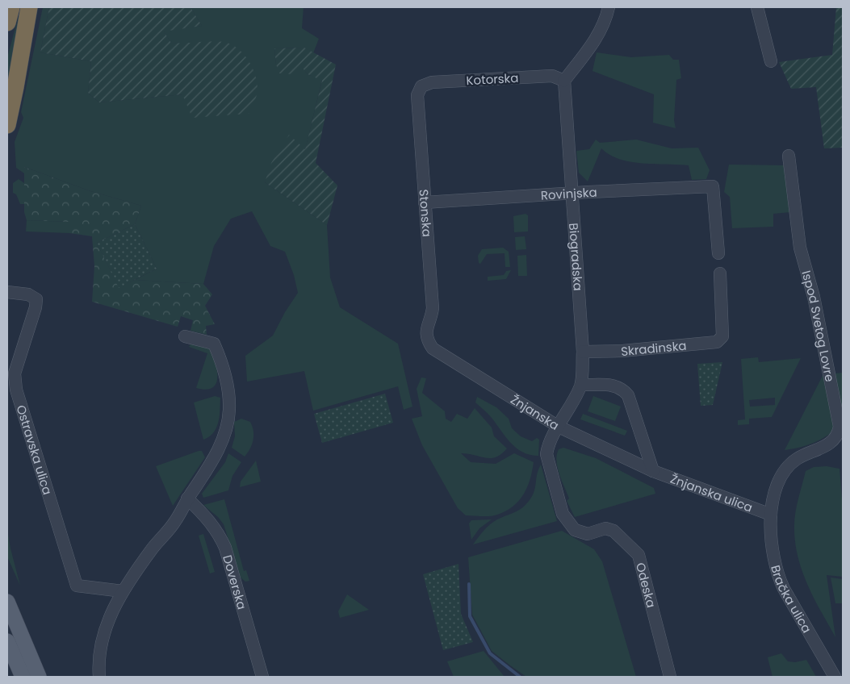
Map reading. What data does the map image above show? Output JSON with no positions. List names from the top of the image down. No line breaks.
{"streets":{"street":["Kotorska","Rovinjska","Stonska","Biogradska","Ispod Svetog Lovre","Skradinska","Žnjanska","Ostravska ulica","Žnjanska ulica","Doverska","Odeska","Bračka ulica"]},"crossings":[["Kotorska","Stonska"],["Kotorska","Biogradska"],["Rovinjska","Stonska"],["Rovinjska","Biogradska"],["Stonska","Žnjanska"],["Biogradska","Skradinska"],["Biogradska","Žnjanska"],["Biogradska","Odeska"],["Ispod Svetog Lovre","Žnjanska ulica"],["Ispod Svetog Lovre","Bračka ulica"],["Žnjanska","Žnjanska ulica"],["Žnjanska","Odeska"],["Žnjanska ulica","Bračka ulica"]]}
